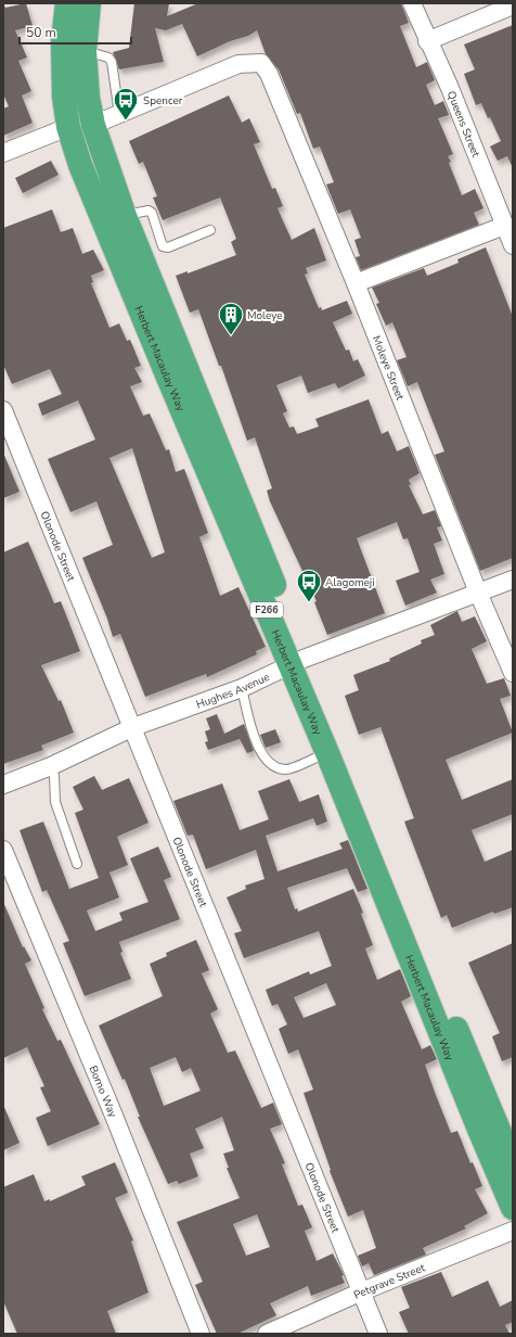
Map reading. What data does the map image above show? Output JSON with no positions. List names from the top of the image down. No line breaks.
{"streets":{"highway":["Herbert Macaulay Way","F266"],"street":["Queens Street","Moleye Street","Olonode Street","Hughes Avenue","Borno Way","Petgrave Street"]},"crossings":[["Herbert Macaulay Way","Hughes Avenue"],["Moleye Street","Hughes Avenue"],["Olonode Street","Hughes Avenue"],["Olonode Street","Petgrave Street"]],"places":{"bus stop":["Spencer","Alagomeji"],"building":["Moleye"]},"scale_bar":"50 m"}
